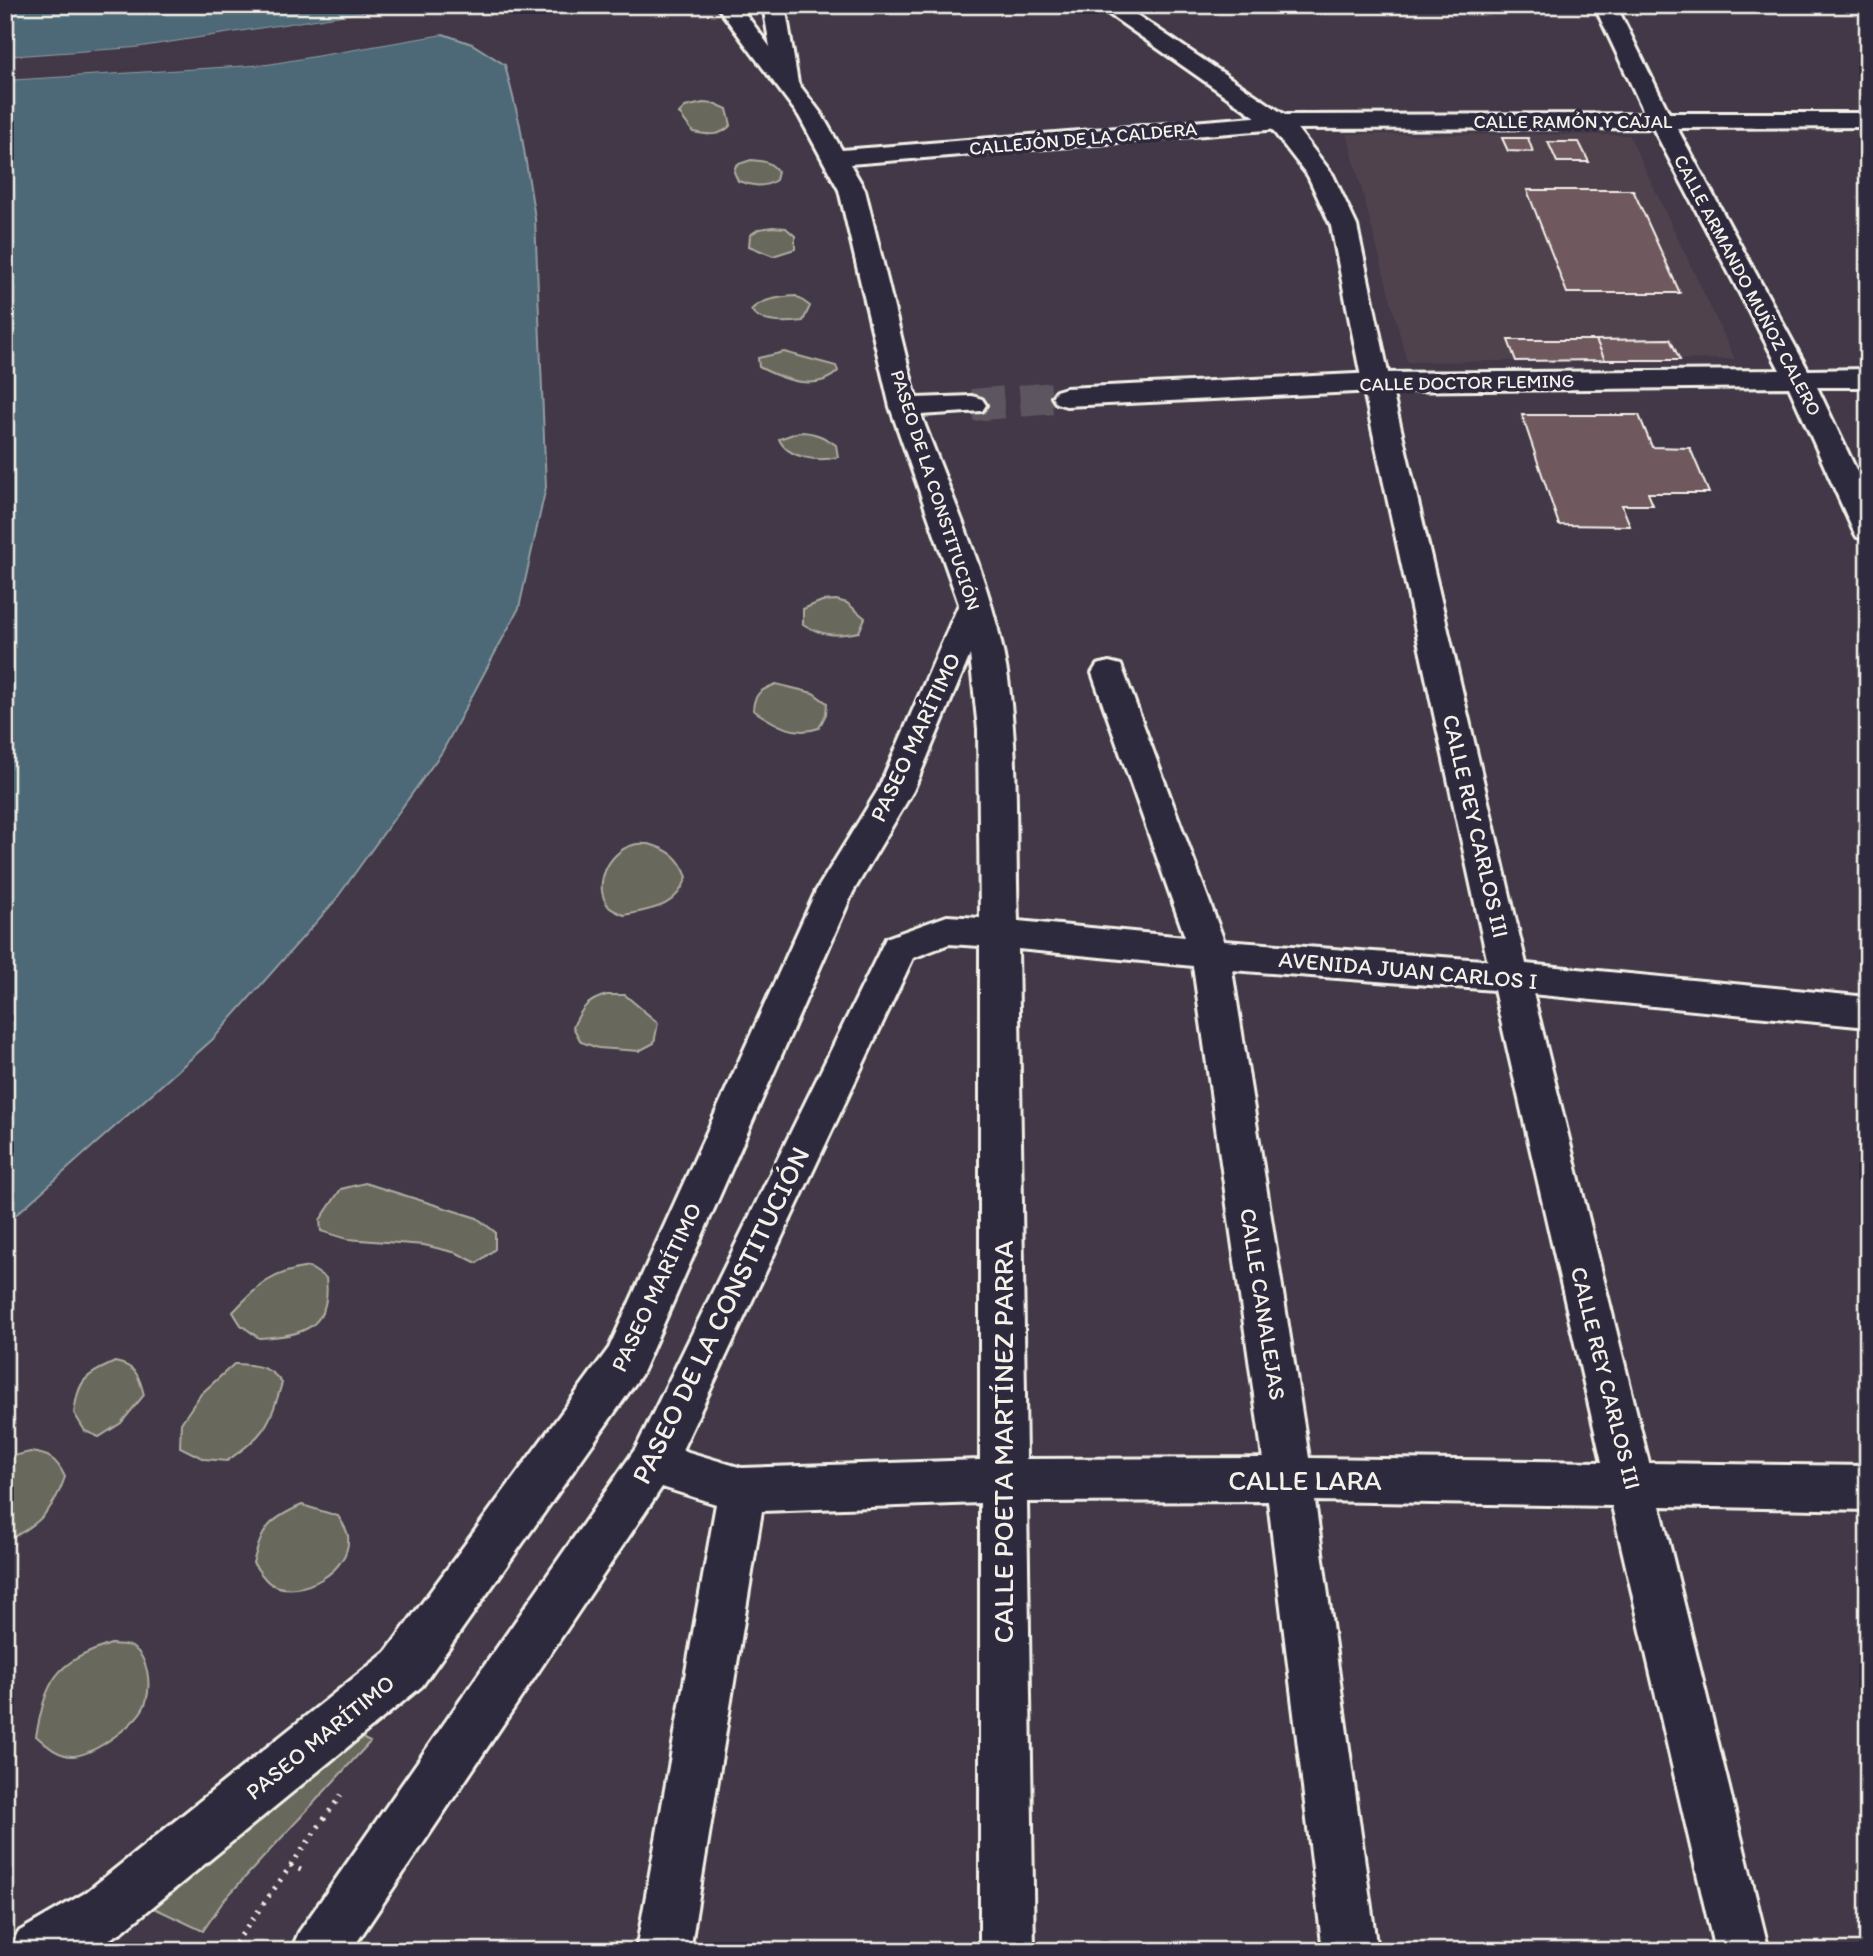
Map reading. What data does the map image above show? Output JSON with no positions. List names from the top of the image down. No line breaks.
{"streets":{"street":["CALLE RAMÓN Y CAJAL","CALLEJÓN DE LA CALDERA","CALLE ARMANDO MUÑOZ CALERO","CALLE DOCTOR FLEMING","PASEO DE LA CONSTITUCIÓN","PASEO MARÍTIMO","CALLE REY CARLOS III","AVENIDA JUAN CARLOS I","CALLE CANALEJAS","CALLE POETA MARTÍNEZ PARRA","CALLE LARA"]},"crossings":[["CALLE RAMÓN Y CAJAL","CALLEJÓN DE LA CALDERA"],["CALLE RAMÓN Y CAJAL","CALLE ARMANDO MUÑOZ CALERO"],["CALLE RAMÓN Y CAJAL","CALLE REY CARLOS III"],["CALLEJÓN DE LA CALDERA","PASEO DE LA CONSTITUCIÓN"],["CALLEJÓN DE LA CALDERA","CALLE REY CARLOS III"],["CALLE ARMANDO MUÑOZ CALERO","CALLE DOCTOR FLEMING"],["CALLE DOCTOR FLEMING","CALLE REY CARLOS III"],["PASEO DE LA CONSTITUCIÓN","PASEO MARÍTIMO"],["PASEO DE LA CONSTITUCIÓN","AVENIDA JUAN CARLOS I"],["PASEO DE LA CONSTITUCIÓN","CALLE POETA MARTÍNEZ PARRA"],["PASEO DE LA CONSTITUCIÓN","CALLE LARA"],["CALLE REY CARLOS III","AVENIDA JUAN CARLOS I"],["CALLE REY CARLOS III","CALLE LARA"],["AVENIDA JUAN CARLOS I","CALLE CANALEJAS"],["AVENIDA JUAN CARLOS I","CALLE POETA MARTÍNEZ PARRA"],["CALLE CANALEJAS","CALLE LARA"],["CALLE POETA MARTÍNEZ PARRA","CALLE LARA"]]}
